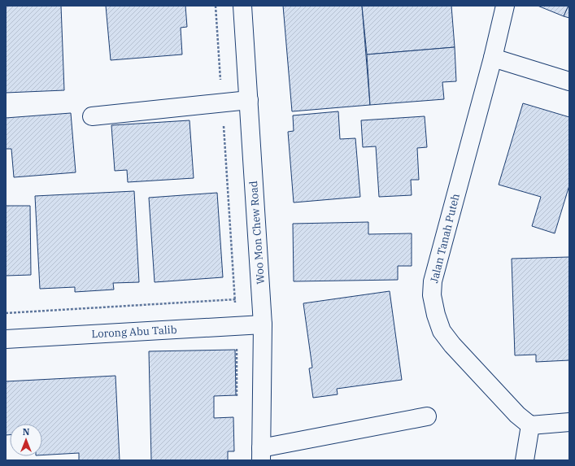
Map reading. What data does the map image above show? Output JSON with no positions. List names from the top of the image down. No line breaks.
{"streets":{"street":["Woo Mon Chew Road","Jalan Tanah Puteh","Lorong Abu Talib"]},"crossings":[["Woo Mon Chew Road","Lorong Abu Talib"]],"north":"top"}
